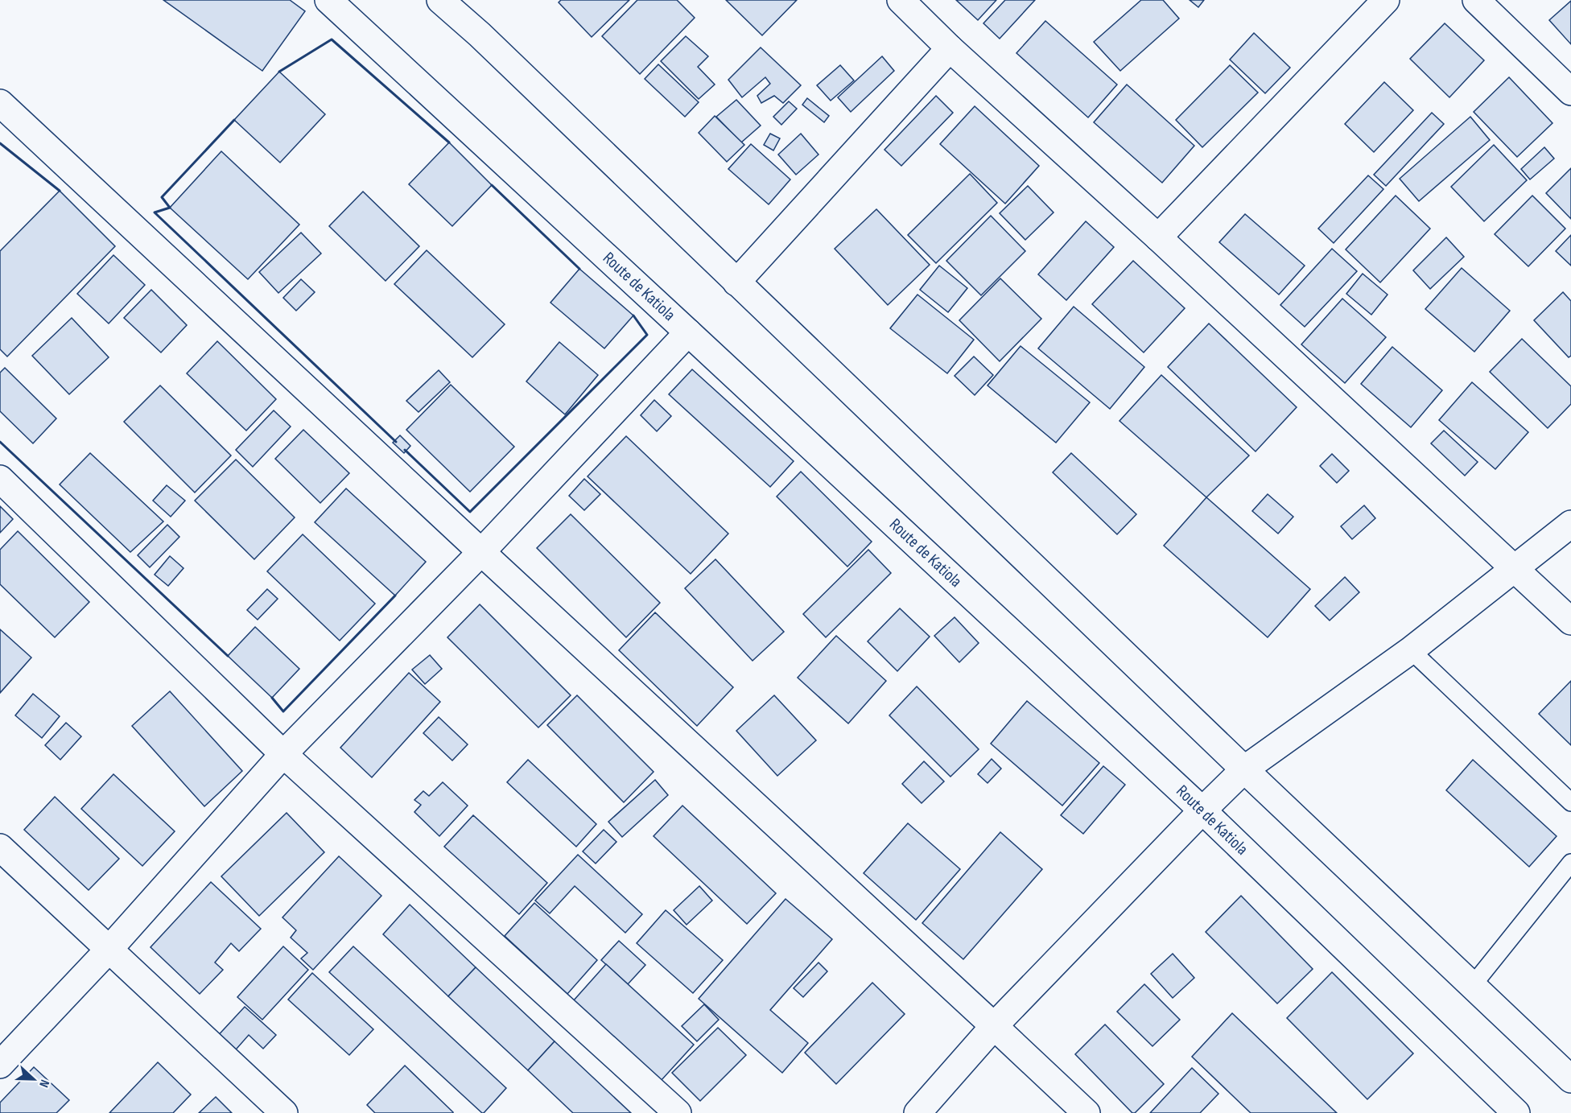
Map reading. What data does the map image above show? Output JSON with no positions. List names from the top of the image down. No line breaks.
{"streets":{"main road":["Route de Katiola"]},"north":"right"}
